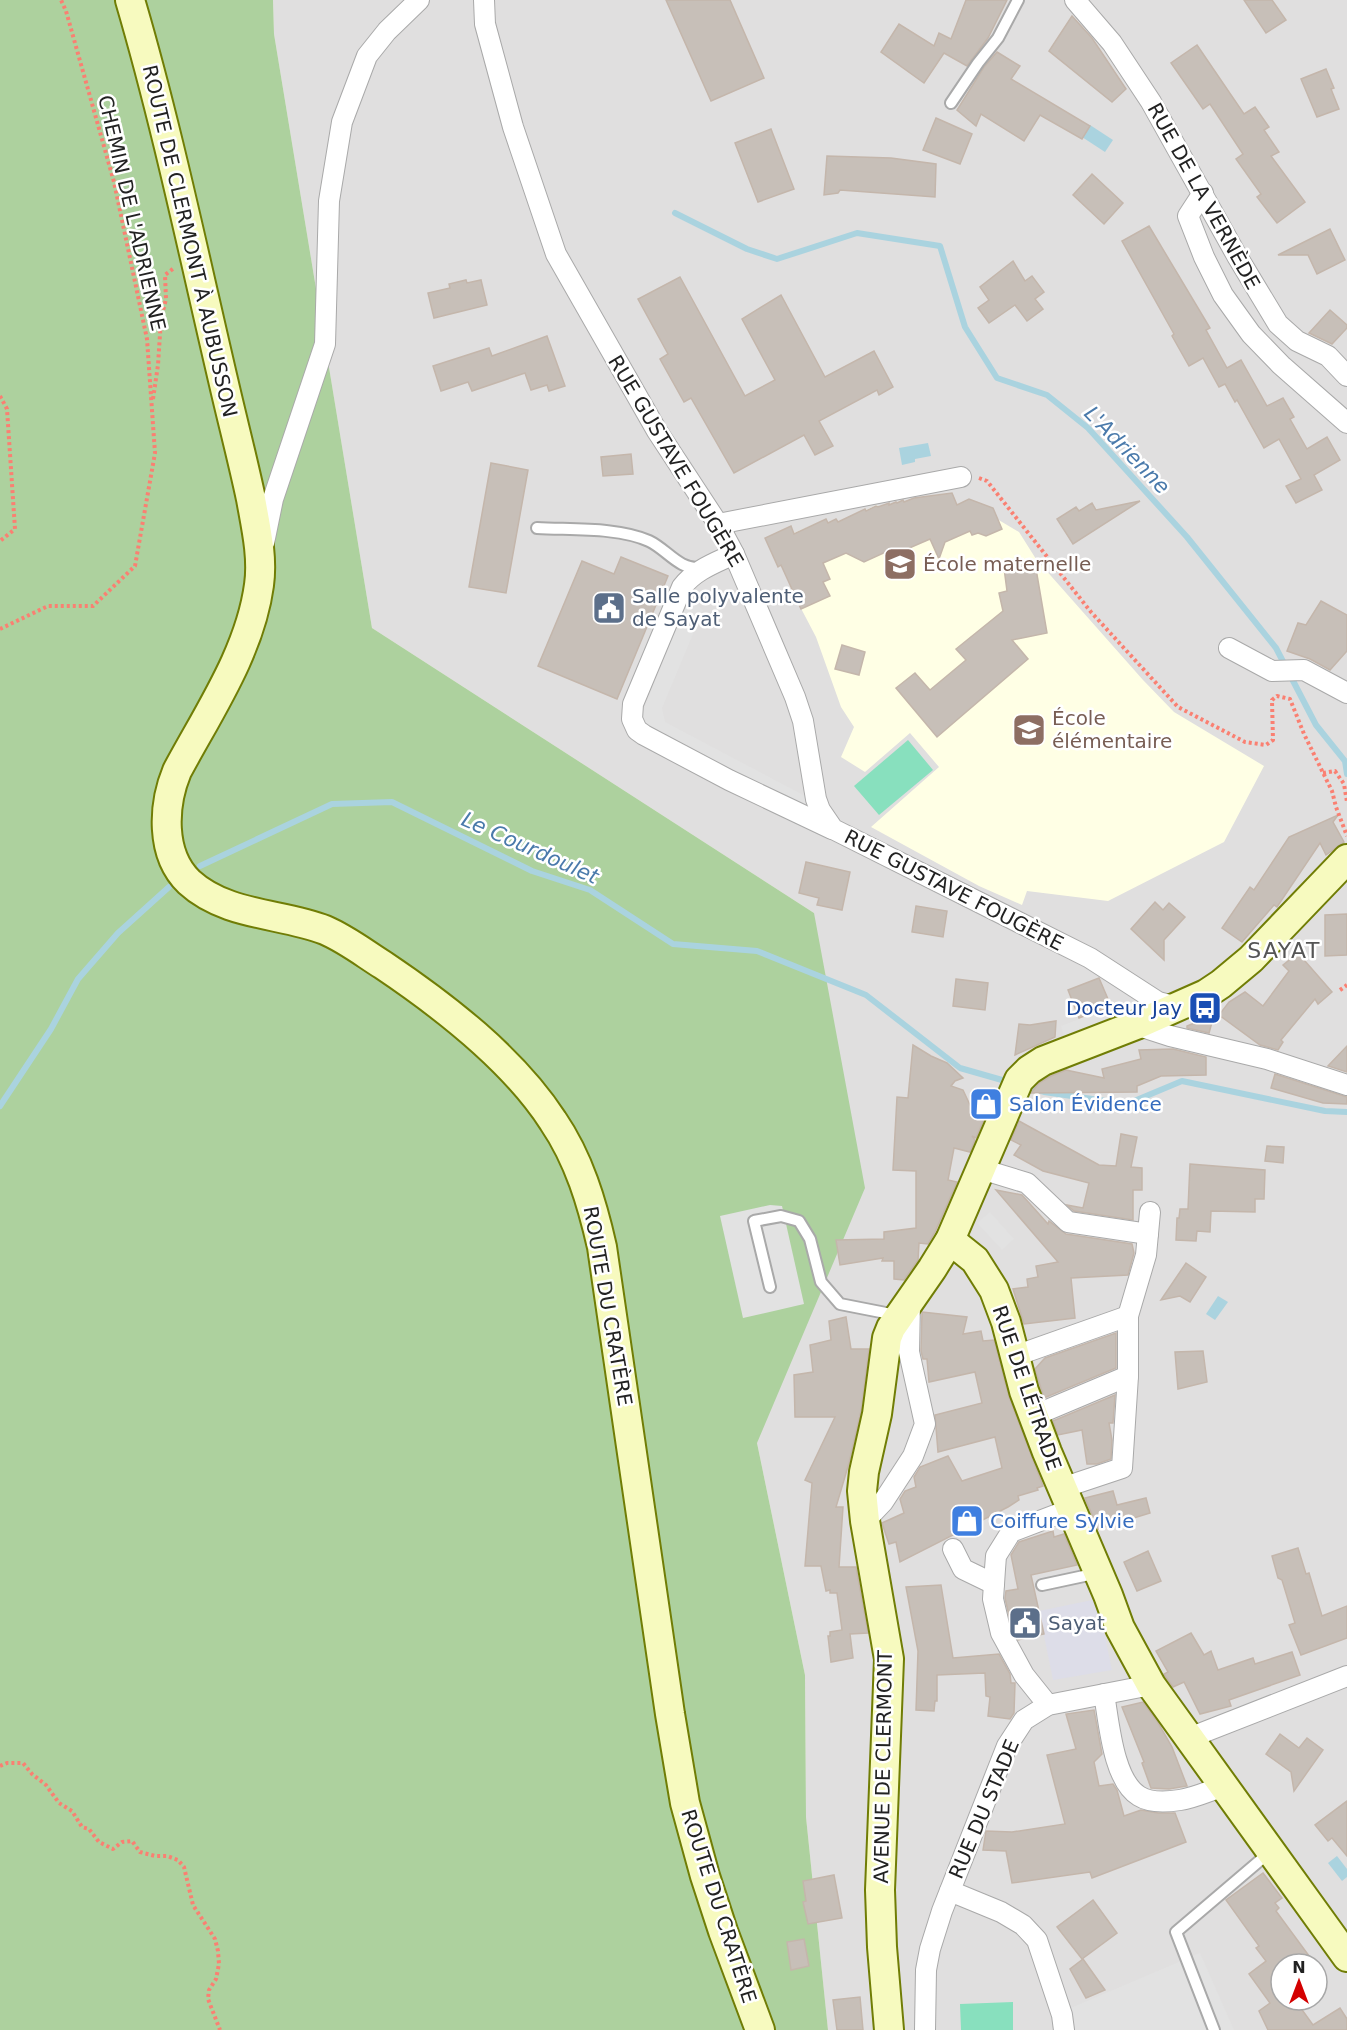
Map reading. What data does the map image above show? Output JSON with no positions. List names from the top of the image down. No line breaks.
{"streets":{"main road":["ROUTE DE CLERMONT À AUBUSSON","ROUTE DU CRATÈRE","RUE DE LÉTRADE","AVENUE DE CLERMONT"],"street":["RUE DE LA VERNÈDE","RUE GUSTAVE FOUGÈRE","RUE DU STADE"],"path":["CHEMIN DE L'ADRIENNE"]},"crossings":[["ROUTE DE CLERMONT À AUBUSSON","ROUTE DU CRATÈRE"],["RUE GUSTAVE FOUGÈRE","AVENUE DE CLERMONT"],["RUE DE LÉTRADE","AVENUE DE CLERMONT"],["RUE DE LÉTRADE","RUE DU STADE"]],"districts":["SAYAT"],"water":["L'Adrienne","Le Courdoulet"],"places":{"school or university":["École maternelle","École élémentaire"],"public building":["Salle polyvalente de Sayat","Sayat"],"bus stop":["Docteur Jay"],"shop":["Salon Évidence","Coiffure Sylvie"]},"north":"top"}
